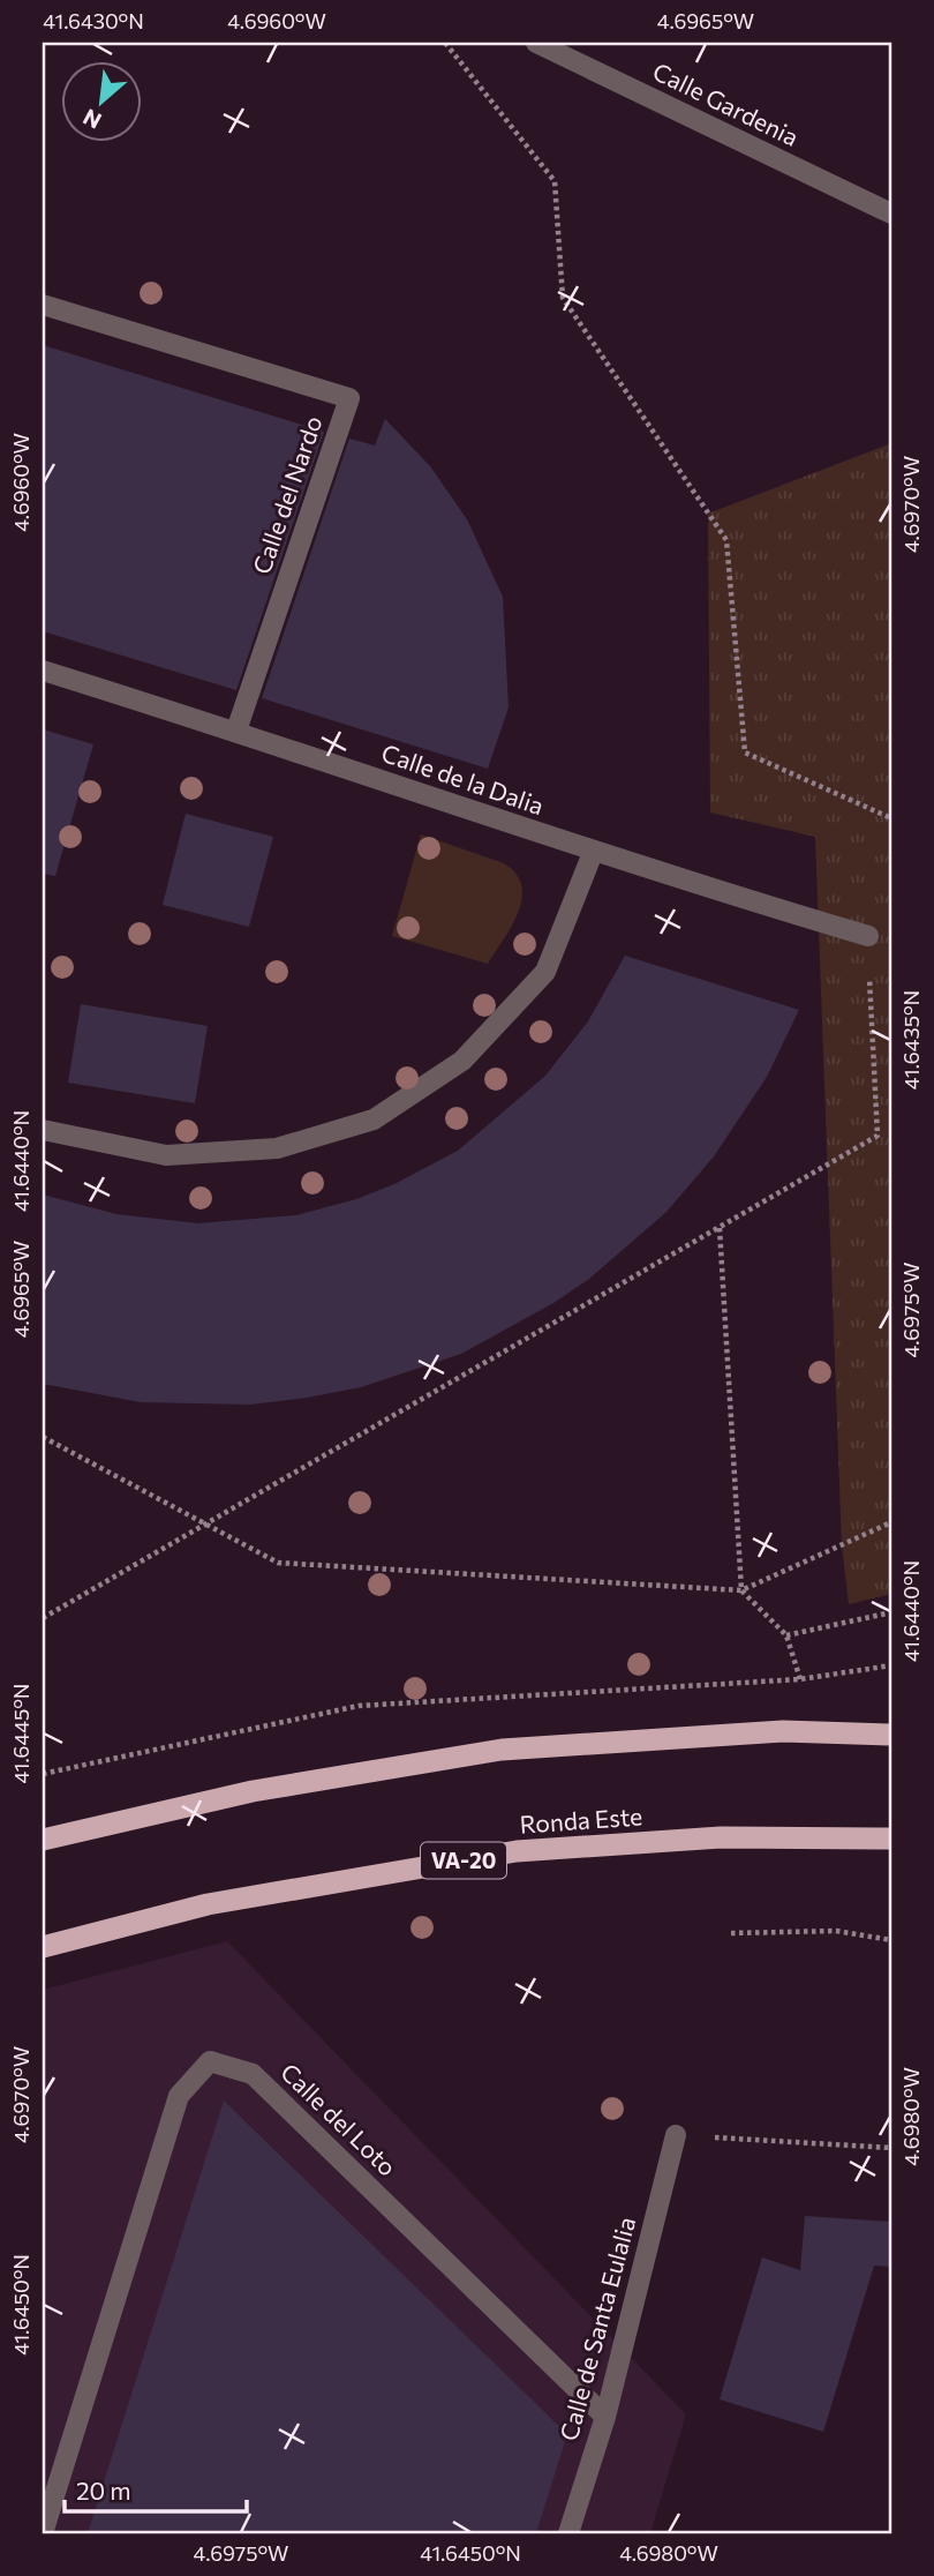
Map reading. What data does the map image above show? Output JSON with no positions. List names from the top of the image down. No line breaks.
{"streets":{"highway":["Ronda Este","VA-20"],"street":["Calle Gardenia","Calle del Nardo","Calle de la Dalia","Calle del Loto","Calle de Santa Eulalia"]},"crossings":[["Calle del Nardo","Calle de la Dalia"],["Calle del Loto","Calle de Santa Eulalia"]],"scale_bar":"20 m","north":"bottom left","coordinates":["41.6430°N","4.6960°W","4.6965°W","4.6970°W","41.6435°N","41.6440°N","4.6975°W","41.6445°N","4.6980°W","41.6450°N"]}
